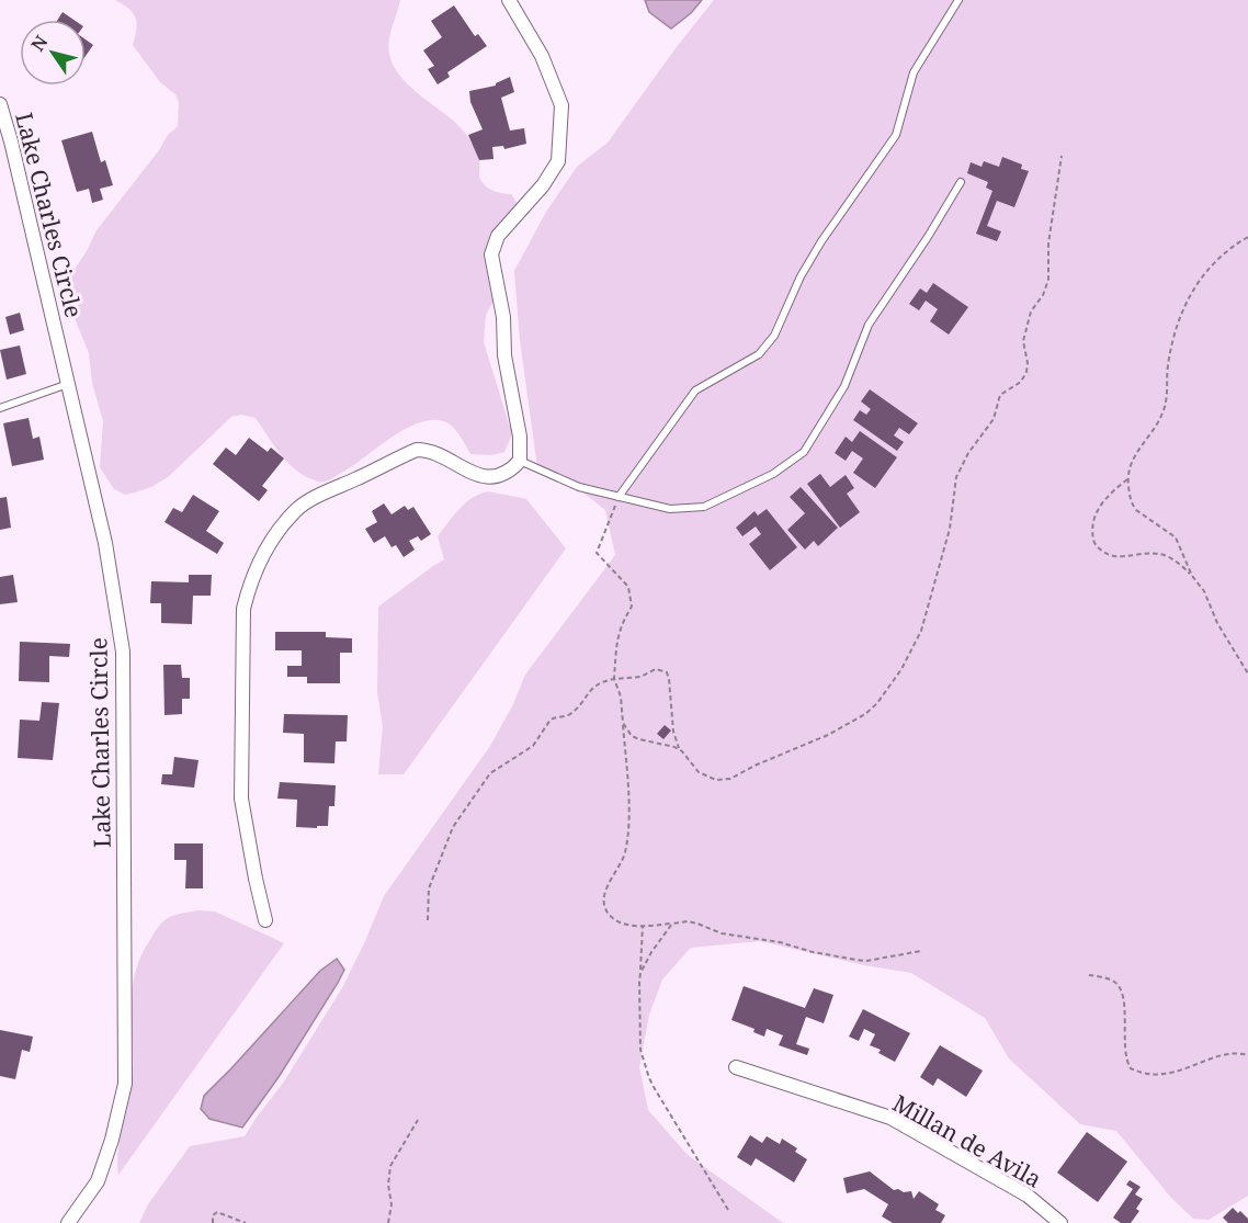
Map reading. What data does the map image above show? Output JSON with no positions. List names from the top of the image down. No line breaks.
{"streets":{"street":["Lake Charles Circle","Millan de Avila"]},"north":"top left"}
